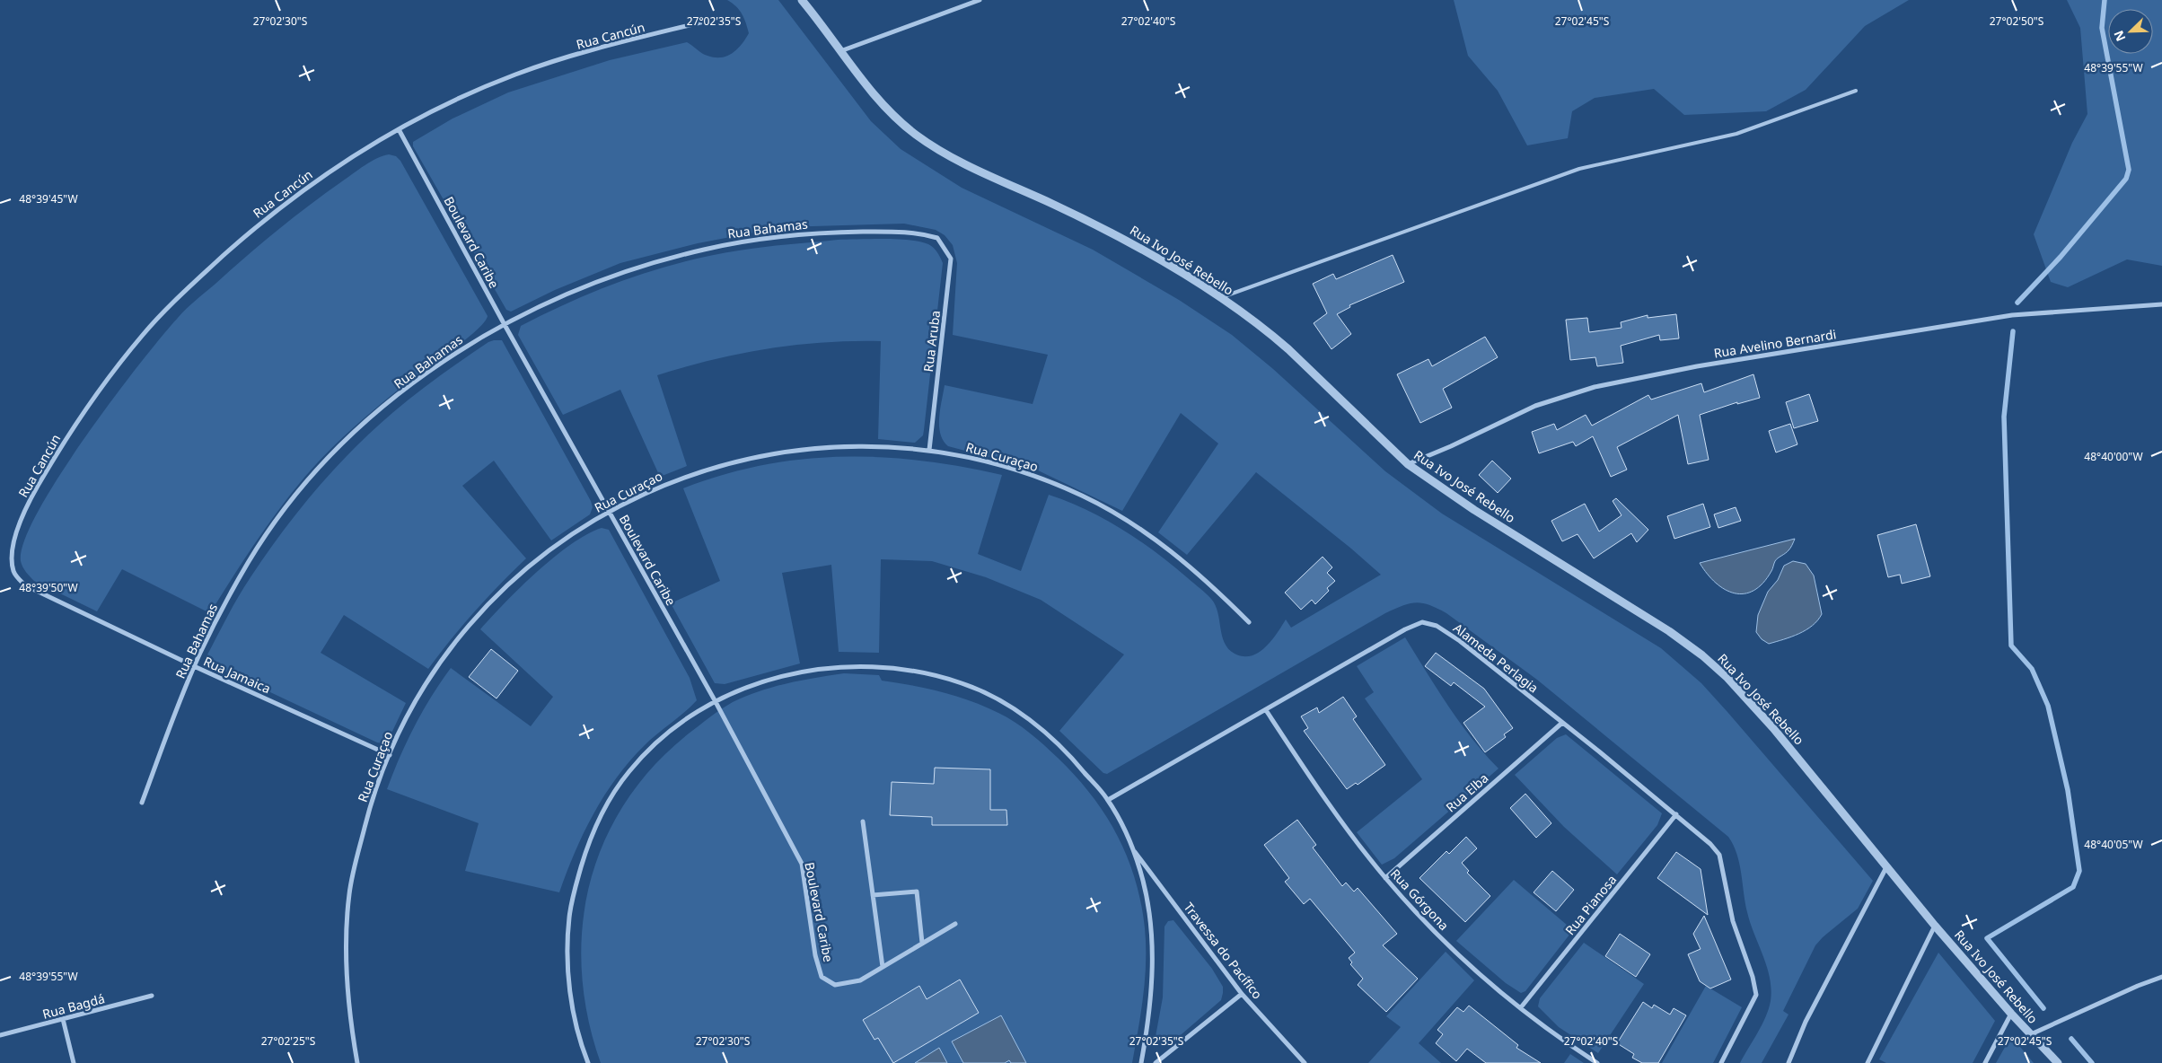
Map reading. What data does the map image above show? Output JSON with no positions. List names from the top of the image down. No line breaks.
{"streets":{"street":["Rua Cancún","Rua Bahamas","Boulevard Caribe","Rua Ivo José Rebello","Rua Aruba","Rua Avelino Bernardi","Rua Curaçao","Alameda Perlagia","Rua Jamaica","Rua Elba","Rua Górgona","Rua Pianosa","Travessa do Pacífico","Rua Bagdá"]},"crossings":[["Rua Cancún","Boulevard Caribe"],["Rua Cancún","Rua Jamaica"],["Rua Bahamas","Boulevard Caribe"],["Rua Bahamas","Rua Aruba"],["Rua Bahamas","Rua Jamaica"],["Boulevard Caribe","Rua Curaçao"],["Rua Ivo José Rebello","Rua Avelino Bernardi"],["Rua Aruba","Rua Curaçao"],["Rua Curaçao","Rua Jamaica"],["Alameda Perlagia","Rua Elba"],["Alameda Perlagia","Rua Górgona"],["Alameda Perlagia","Rua Pianosa"],["Rua Elba","Rua Górgona"],["Rua Górgona","Rua Pianosa"]],"north":"bottom left","coordinates":["27°02'30\"S","27°02'35\"S","27°02'40\"S","27°02'45\"S","27°02'50\"S","48°39'55\"W","48°39'45\"W","48°40'00\"W","48°39'50\"W","48°40'05\"W","27°02'25\"S"]}
